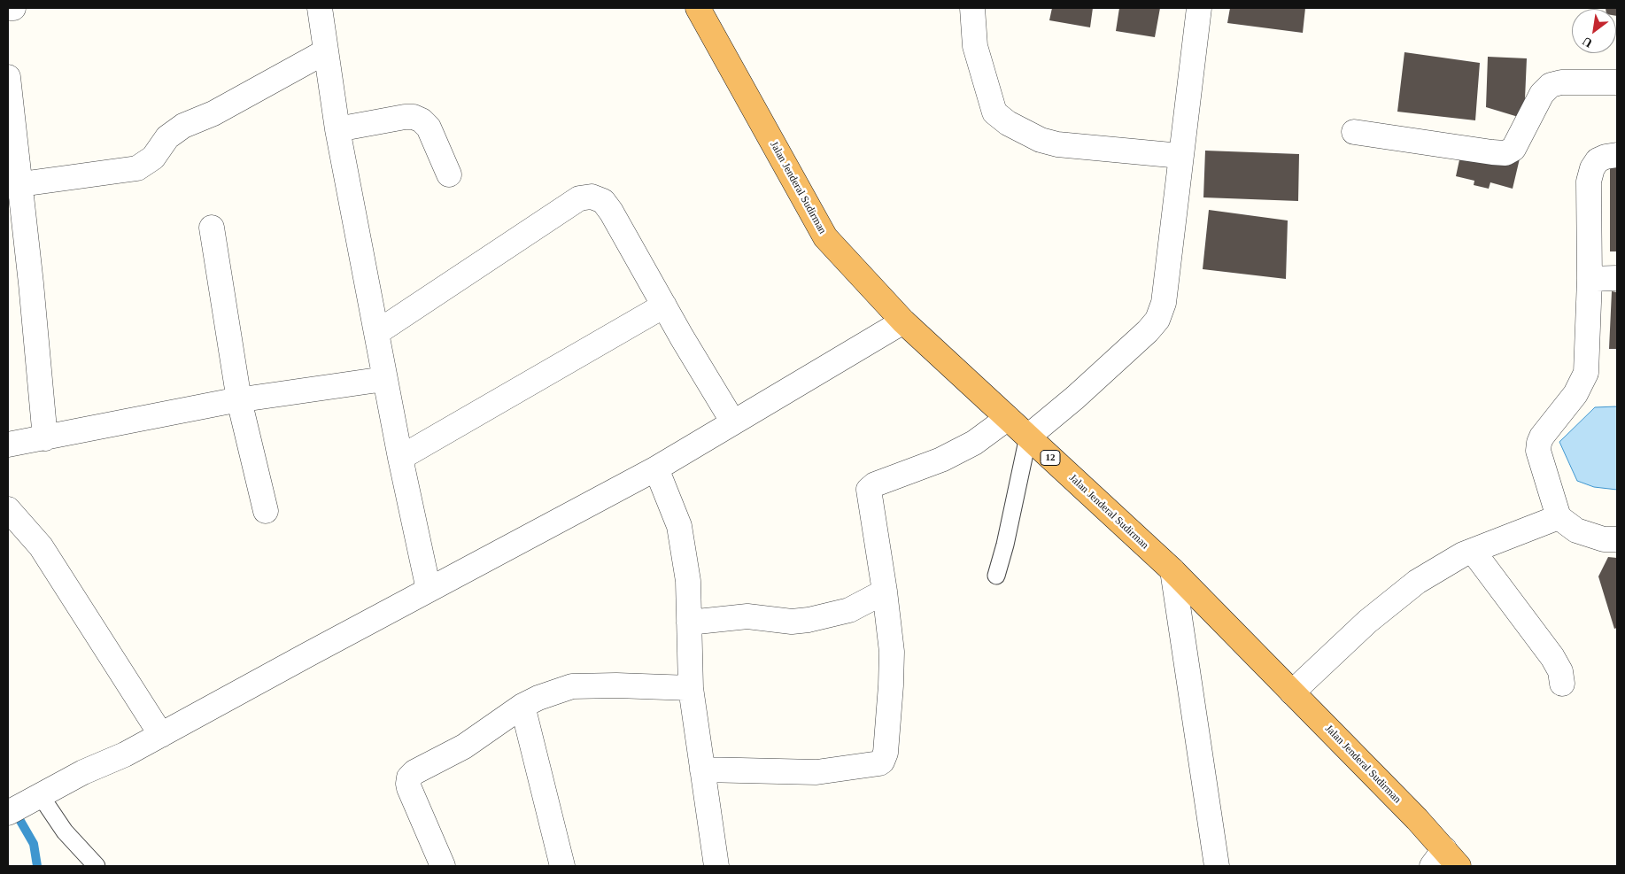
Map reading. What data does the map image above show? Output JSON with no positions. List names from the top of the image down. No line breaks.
{"streets":{"highway":["Jalan Jenderal Sudirman","12"]},"north":"bottom left"}
